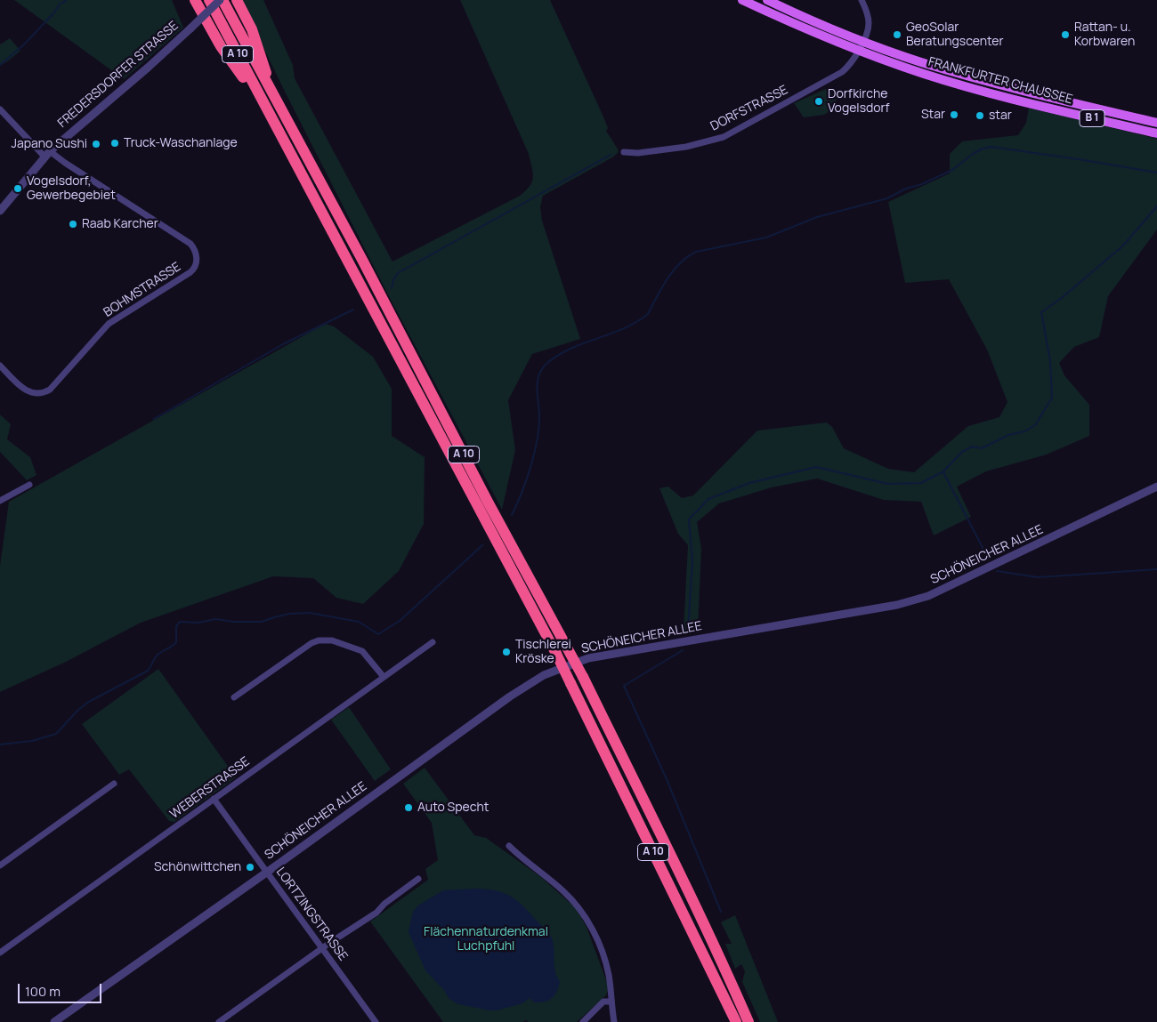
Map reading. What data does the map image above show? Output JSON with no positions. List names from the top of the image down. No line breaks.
{"streets":{"highway":["A 10"],"main road":["FRANKFURTER CHAUSSEE","B 1"],"street":["FREDERSDORFER STRASSE","DORFSTRASSE","BOHMSTRASSE","SCHÖNEICHER ALLEE","WEBERSTRASSE","LORTZINGSTRASSE"]},"crossings":[["A 10","FREDERSDORFER STRASSE"],["FREDERSDORFER STRASSE","BOHMSTRASSE"],["FRANKFURTER CHAUSSEE","DORFSTRASSE"],["SCHÖNEICHER ALLEE","LORTZINGSTRASSE"],["WEBERSTRASSE","LORTZINGSTRASSE"]],"parks":["Flächennaturdenkmal Luchpfuhl"],"places":["GeoSolar Beratungscenter","Rattan- u. Korbwaren","Dorfkirche Vogelsdorf","Star","star","Truck-Waschanlage","Japano Sushi","Vogelsdorf, Gewerbegebiet","Raab Karcher","Tischlerei Kröske","Auto Specht","Schönwittchen"],"scale_bar":"100 m"}
